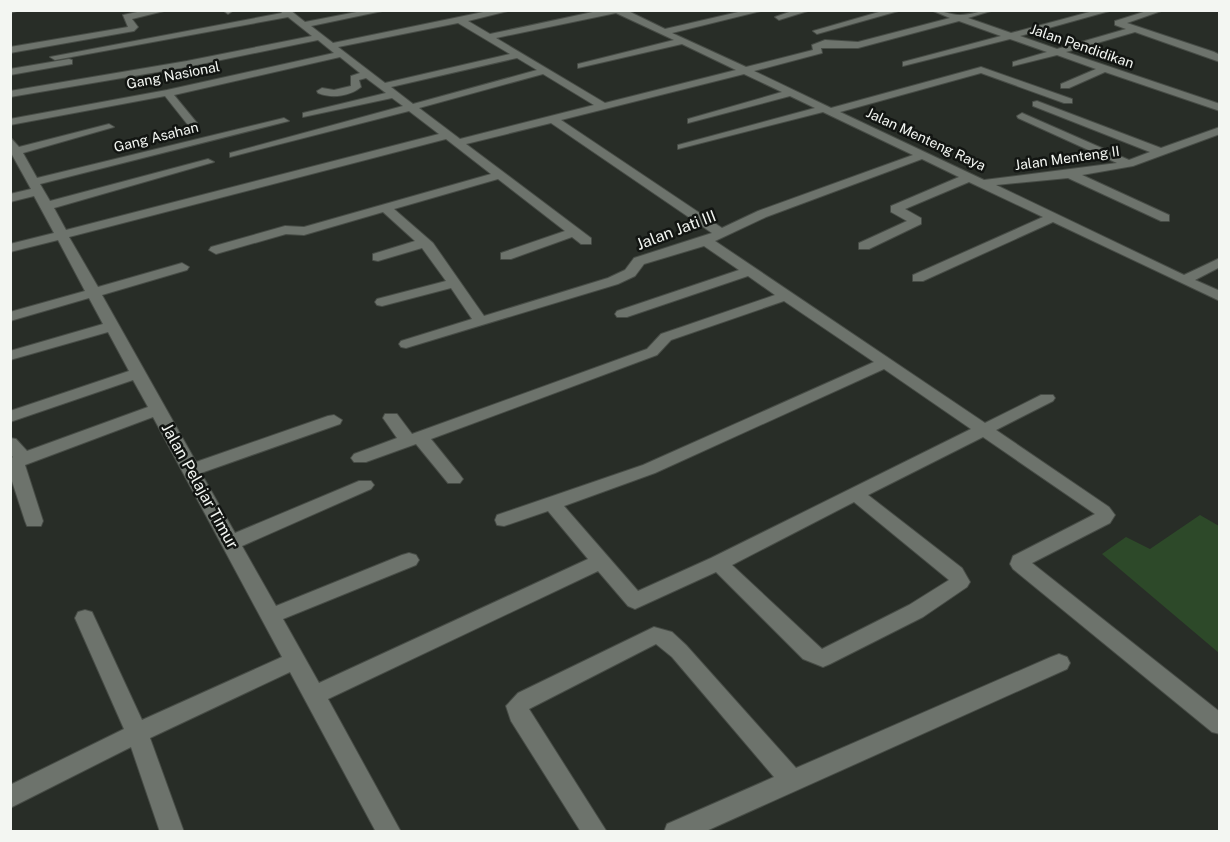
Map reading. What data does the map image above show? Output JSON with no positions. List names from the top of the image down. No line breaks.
{"streets":{"street":["Jalan Pendidikan","Gang Nasional","Gang Asahan","Jalan Menteng Raya","Jalan Menteng II","Jalan Jati III","Jalan Pelajar Timur"]},"crossings":[["Gang Asahan","Jalan Pelajar Timur"],["Jalan Menteng Raya","Jalan Menteng II"],["Jalan Menteng Raya","Jalan Jati III"]]}
